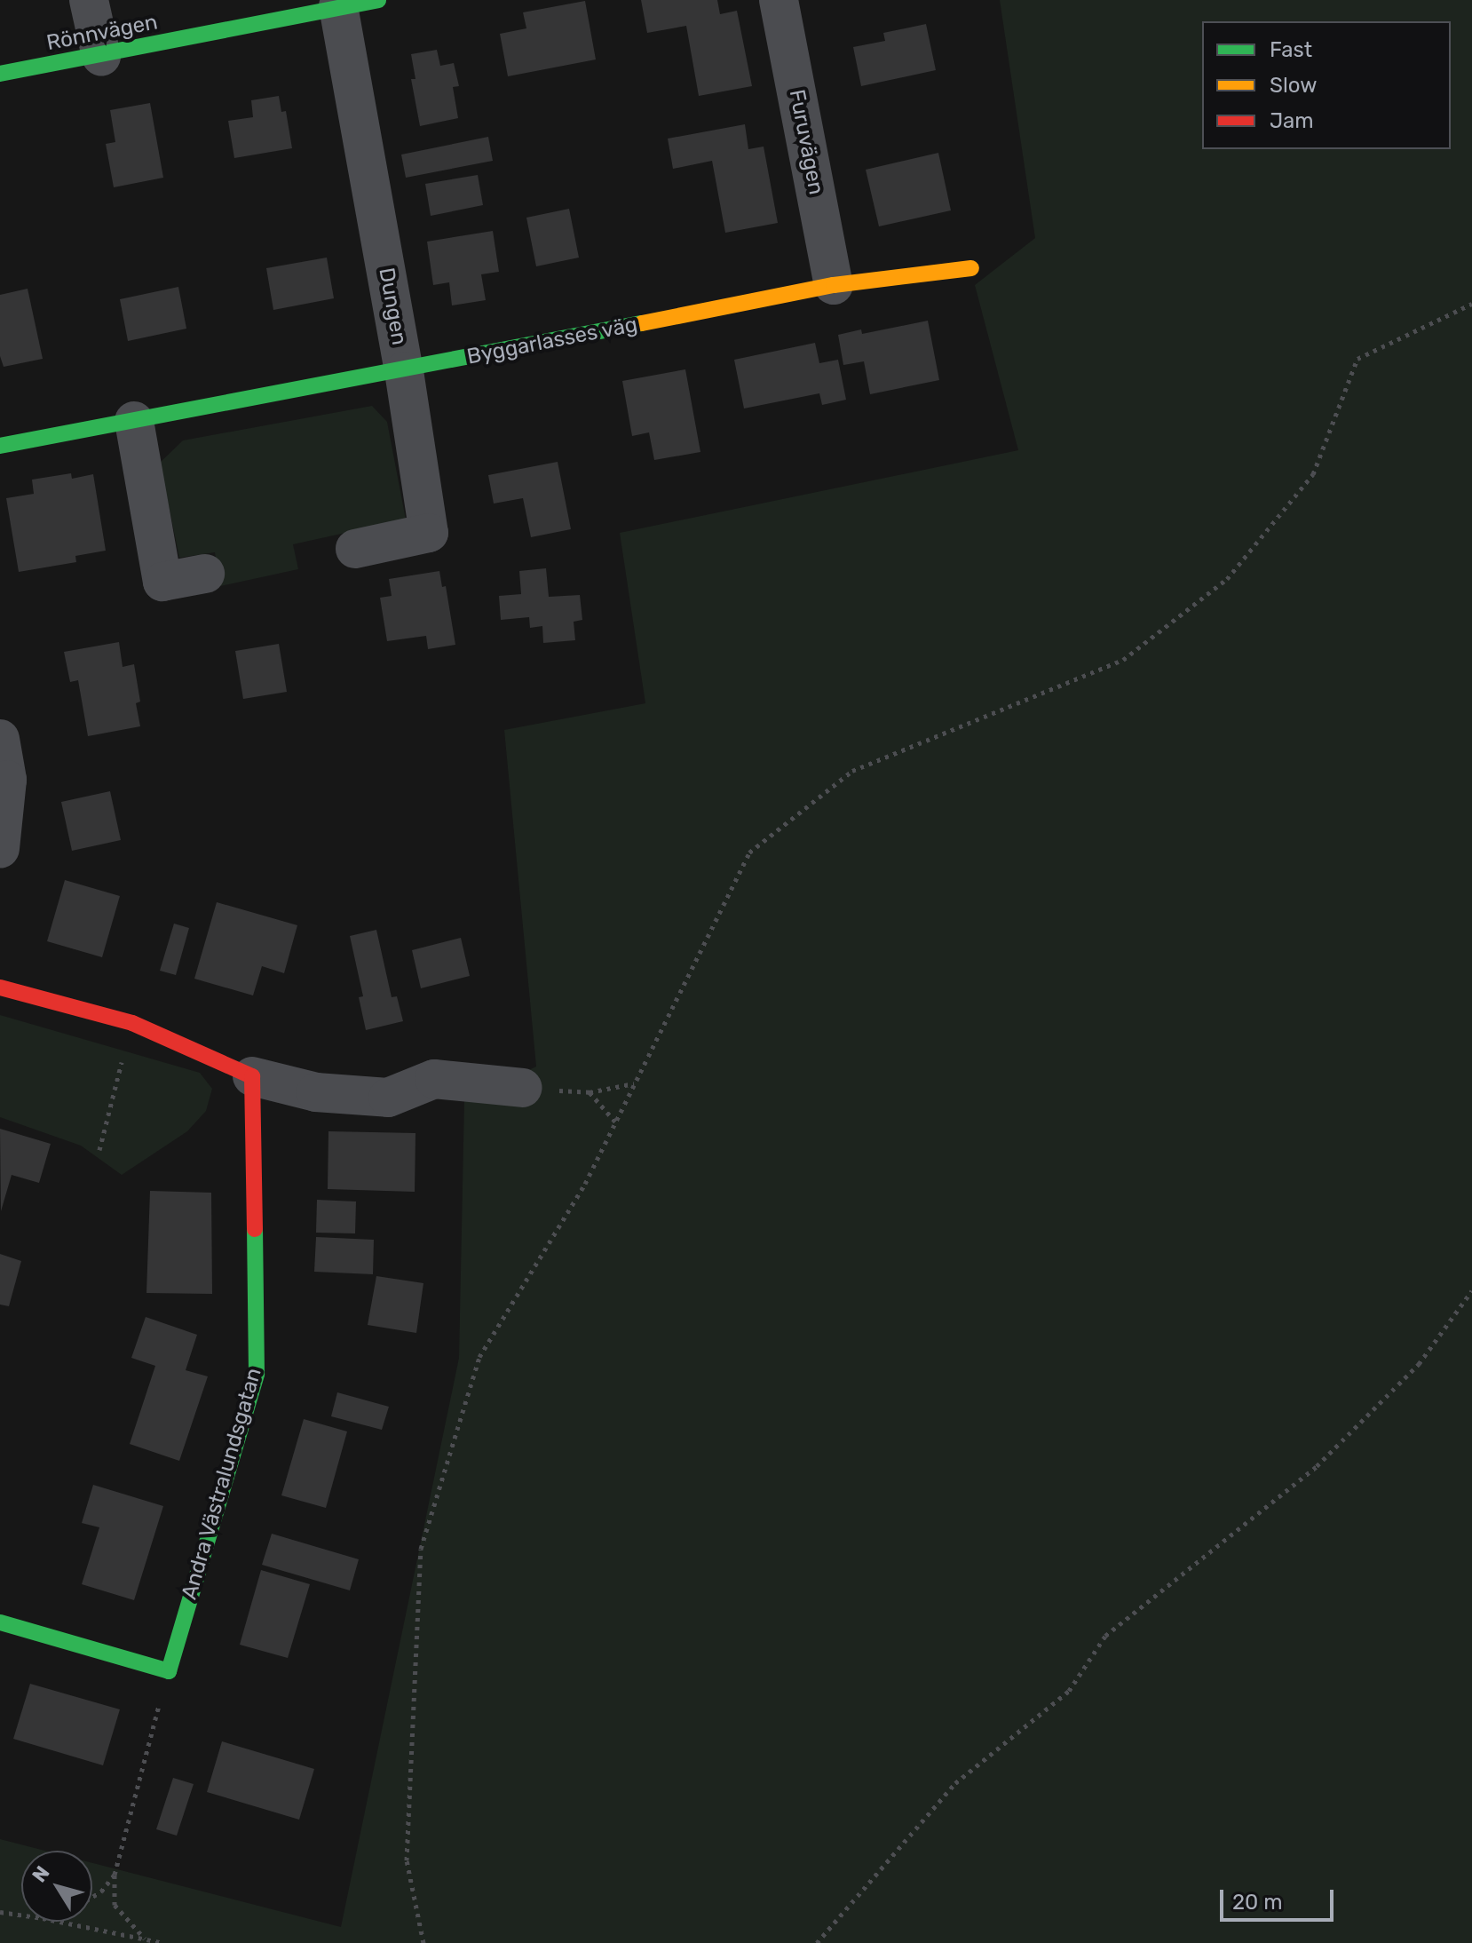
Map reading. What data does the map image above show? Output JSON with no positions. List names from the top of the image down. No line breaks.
{"streets":{"street":["Rönnvägen","Furuvägen","Dungen","Byggarlasses väg","Andra Västralundsgatan"]},"crossings":[["Rönnvägen","Dungen"],["Furuvägen","Byggarlasses väg"],["Dungen","Byggarlasses väg"]],"legend":["Fast","Slow","Jam"],"scale_bar":"20 m","north":"top left"}
